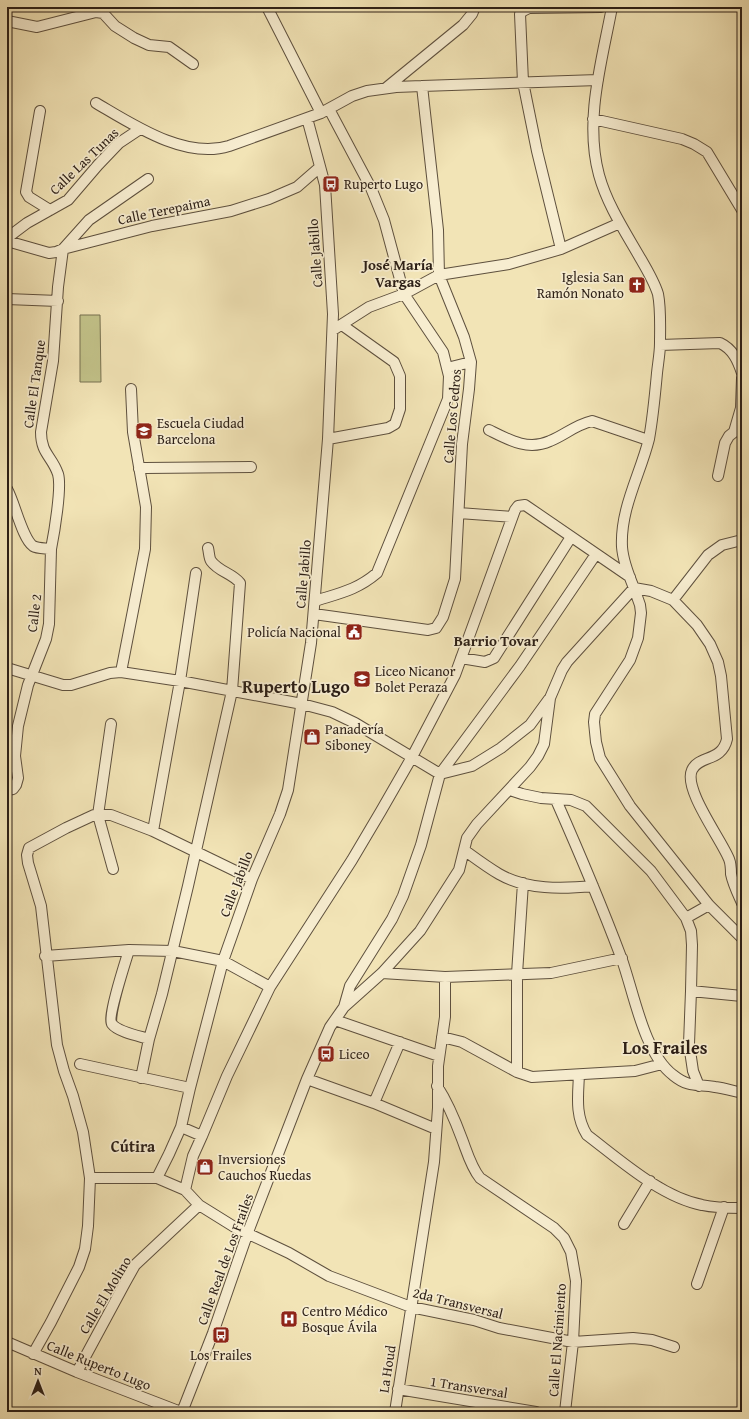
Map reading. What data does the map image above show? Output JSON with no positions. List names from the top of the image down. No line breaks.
{"streets":{"street":["Calle Las Tunas","Calle Terepaima","Calle Jabillo","Calle El Tanque","Calle Los Cedros","Calle 2","Calle Real de Los Frailes","Calle El Molino","2da Transversal","Calle El Nacimiento","Calle Ruperto Lugo","La Houd","1 Transversal"]},"crossings":[["Calle Las Tunas","Calle Terepaima"],["Calle Terepaima","Calle Jabillo"],["Calle Terepaima","Calle El Tanque"],["Calle Jabillo","Calle Los Cedros"],["Calle El Tanque","Calle 2"],["Calle Real de Los Frailes","2da Transversal"],["Calle Real de Los Frailes","Calle Ruperto Lugo"],["Calle El Molino","2da Transversal"],["Calle El Molino","Calle Ruperto Lugo"],["2da Transversal","Calle El Nacimiento"],["2da Transversal","La Houd"],["Calle El Nacimiento","La Houd"],["La Houd","1 Transversal"]],"districts":["José María Vargas","Barrio Tovar","Ruperto Lugo","Los Frailes","Cútira"],"places":{"bus stop":["Ruperto Lugo","Liceo","Los Frailes"],"church":["Iglesia San Ramón Nonato"],"school or university":["Escuela Ciudad Barcelona","Liceo Nicanor Bolet Peraza"],"public building":["Policía Nacional"],"shop":["Panadería Siboney","Inversiones Cauchos Ruedas"],"hospital":["Centro Médico Bosque Ávila"]},"north":"top"}
